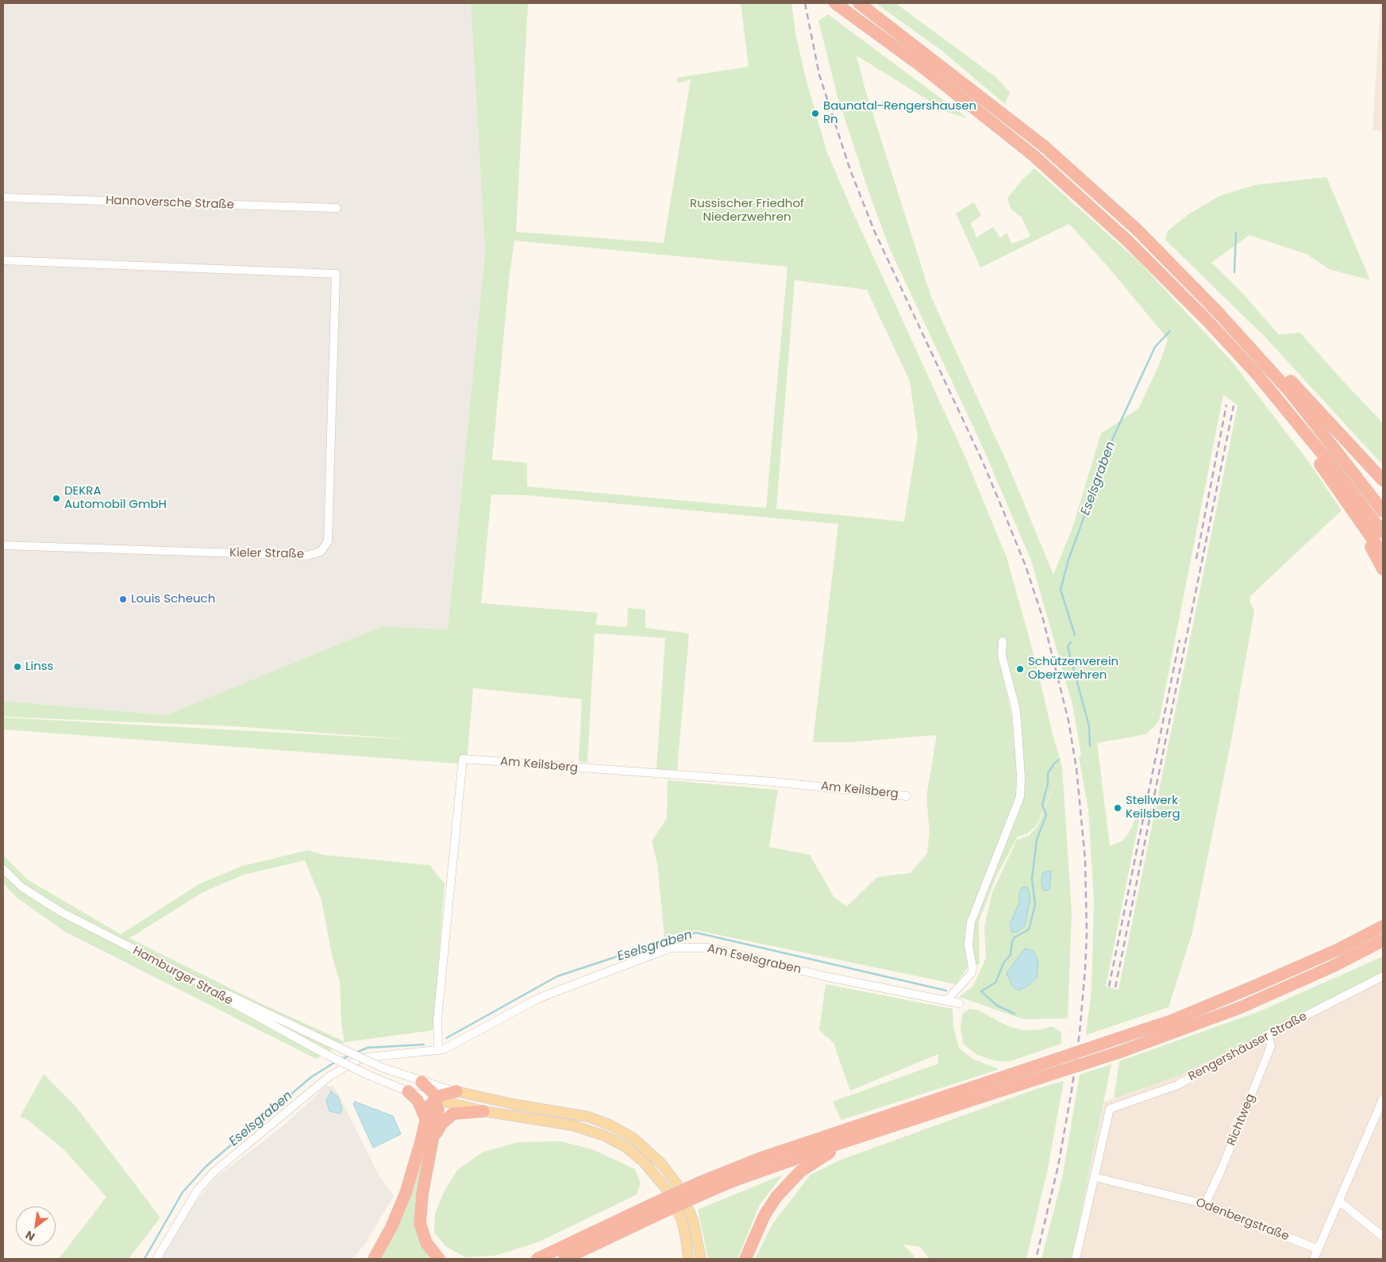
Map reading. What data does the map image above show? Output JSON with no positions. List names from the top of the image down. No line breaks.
{"streets":{"street":["Hannoversche Straße","Kieler Straße","Am Keilsberg","Am Eselsgraben","Hamburger Straße","Rengershäuser Straße","Richtweg","Odenbergstraße"]},"crossings":[["Am Keilsberg","Am Eselsgraben"],["Rengershäuser Straße","Richtweg"],["Rengershäuser Straße","Odenbergstraße"],["Richtweg","Odenbergstraße"]],"water":["Eselsgraben"],"parks":["Russischer Friedhof Niederzwehren"],"places":["Baunatal-Rengershausen Rn","DEKRA Automobil GmbH","Louis Scheuch","Linss","Schützenverein Oberzwehren","Stellwerk Keilsberg"],"north":"bottom left"}
